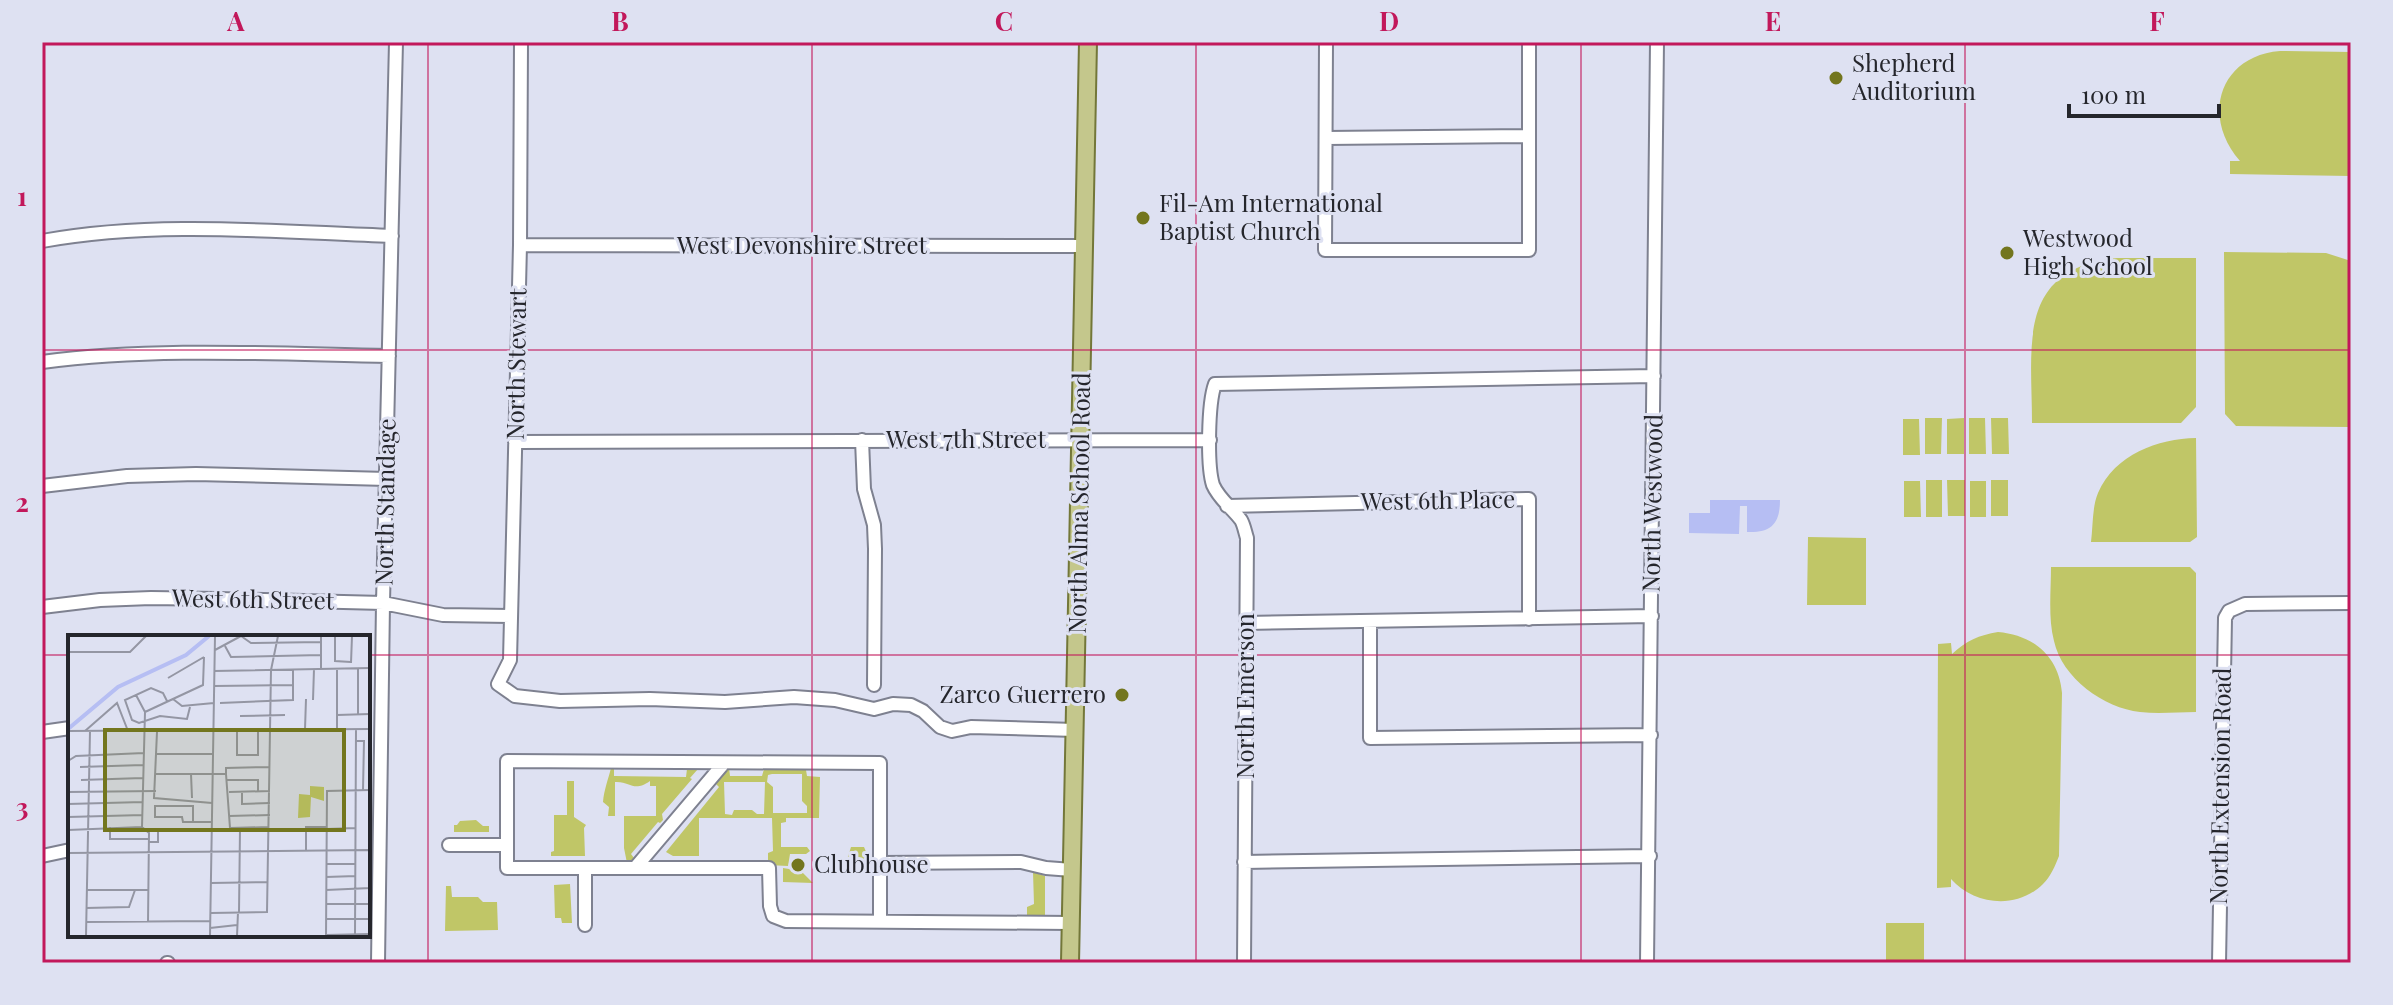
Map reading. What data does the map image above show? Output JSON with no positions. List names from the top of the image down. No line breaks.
{"streets":{"main road":["North Alma School Road"],"street":["West Devonshire Street","North Stewart","West 7th Street","West 6th Place","North Standage","North Westwood","West 6th Street","North Emerson","North Extension Road"]},"crossings":[["West Devonshire Street","North Stewart"],["West Devonshire Street","North Alma School Road"],["North Stewart","West 7th Street"],["North Stewart","North Alma School Road"],["North Stewart","West 6th Street"],["West 7th Street","North Alma School Road"],["West 7th Street","North Emerson"],["West 6th Place","North Emerson"],["North Standage","West 6th Street"]],"places":["Shepherd Auditorium","Fil-Am International Baptist Church","Westwood High School","Zarco Guerrero","Clubhouse"],"scale_bar":"100 m","grid":{"columns":["A","B","C","D","E","F"],"rows":["1","2","3"]}}
